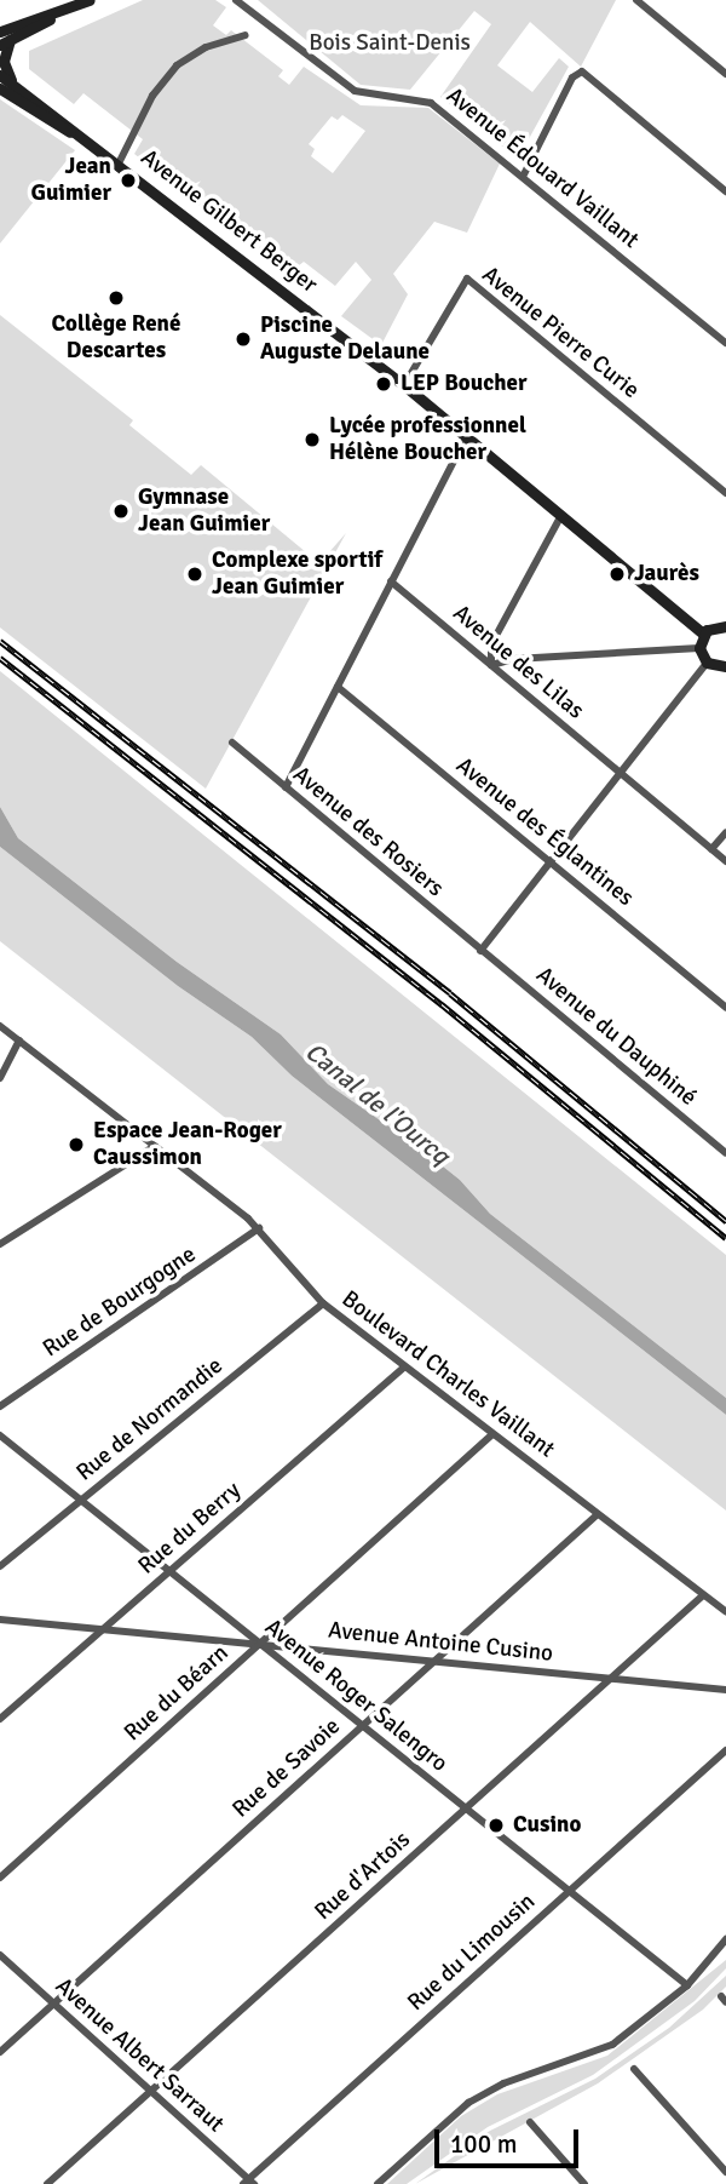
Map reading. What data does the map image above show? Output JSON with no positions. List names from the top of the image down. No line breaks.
{"streets":{"street":["Avenue Édouard Vaillant","Avenue Gilbert Berger","Avenue Pierre Curie","Avenue des Lilas","Avenue des Rosiers","Avenue des Églantines","Avenue du Dauphiné","Rue de Bourgogne","Boulevard Charles Vaillant","Rue de Normandie","Rue du Berry","Avenue Antoine Cusino","Rue du Béarn","Avenue Roger Salengro","Rue de Savoie","Rue d'Artois","Rue du Limousin","Avenue Albert Sarraut"]},"crossings":[["Avenue Gilbert Berger","Avenue Pierre Curie"],["Avenue des Rosiers","Avenue du Dauphiné"],["Rue de Bourgogne","Boulevard Charles Vaillant"],["Boulevard Charles Vaillant","Rue de Normandie"],["Boulevard Charles Vaillant","Rue du Berry"],["Boulevard Charles Vaillant","Rue du Béarn"],["Boulevard Charles Vaillant","Rue de Savoie"],["Boulevard Charles Vaillant","Rue d'Artois"],["Rue de Normandie","Avenue Roger Salengro"],["Rue du Berry","Avenue Antoine Cusino"],["Rue du Berry","Avenue Roger Salengro"],["Avenue Antoine Cusino","Rue du Béarn"],["Avenue Antoine Cusino","Avenue Roger Salengro"],["Avenue Antoine Cusino","Rue de Savoie"],["Avenue Antoine Cusino","Rue d'Artois"],["Rue du Béarn","Avenue Roger Salengro"],["Avenue Roger Salengro","Rue de Savoie"],["Avenue Roger Salengro","Rue d'Artois"],["Avenue Roger Salengro","Rue du Limousin"],["Rue de Savoie","Avenue Albert Sarraut"],["Rue d'Artois","Avenue Albert Sarraut"],["Rue du Limousin","Avenue Albert Sarraut"]],"water":["Canal de l'Ourcq"],"parks":["Bois Saint-Denis"],"places":["Jean Guimier","Collège René Descartes","Piscine Auguste Delaune","LEP Boucher","Lycée professionnel Hélène Boucher","Gymnase Jean Guimier","Complexe sportif Jean Guimier","Jaurès","Espace Jean-Roger Caussimon","Cusino"],"scale_bar":"100 m"}
